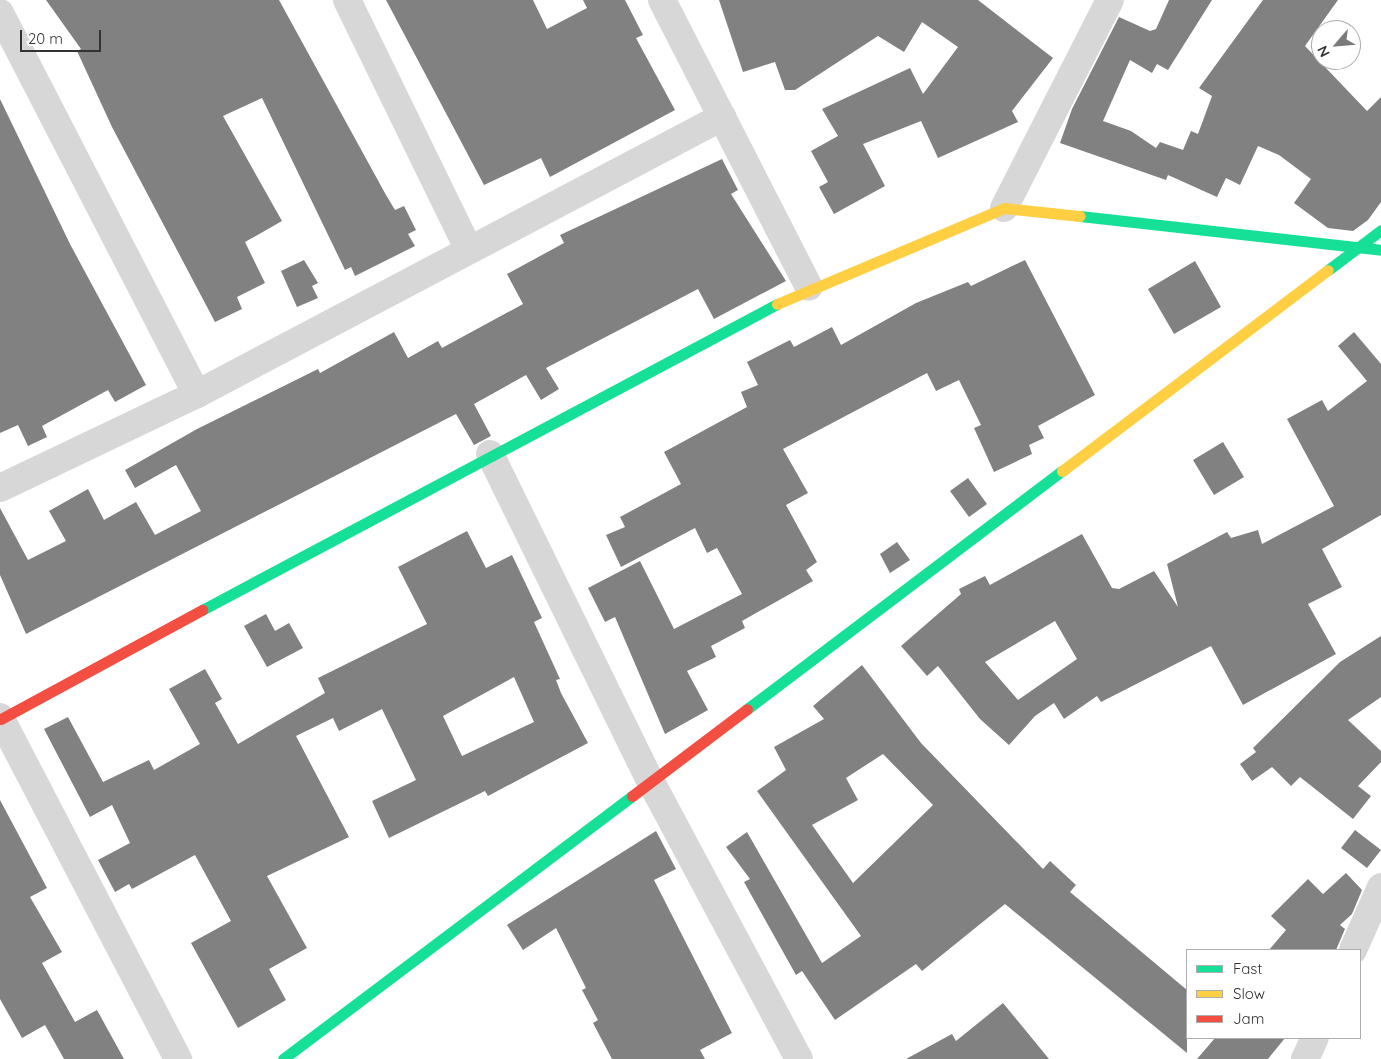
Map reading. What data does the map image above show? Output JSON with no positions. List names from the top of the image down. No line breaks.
{"legend":["Fast","Slow","Jam"],"scale_bar":"20 m","north":"bottom left"}
